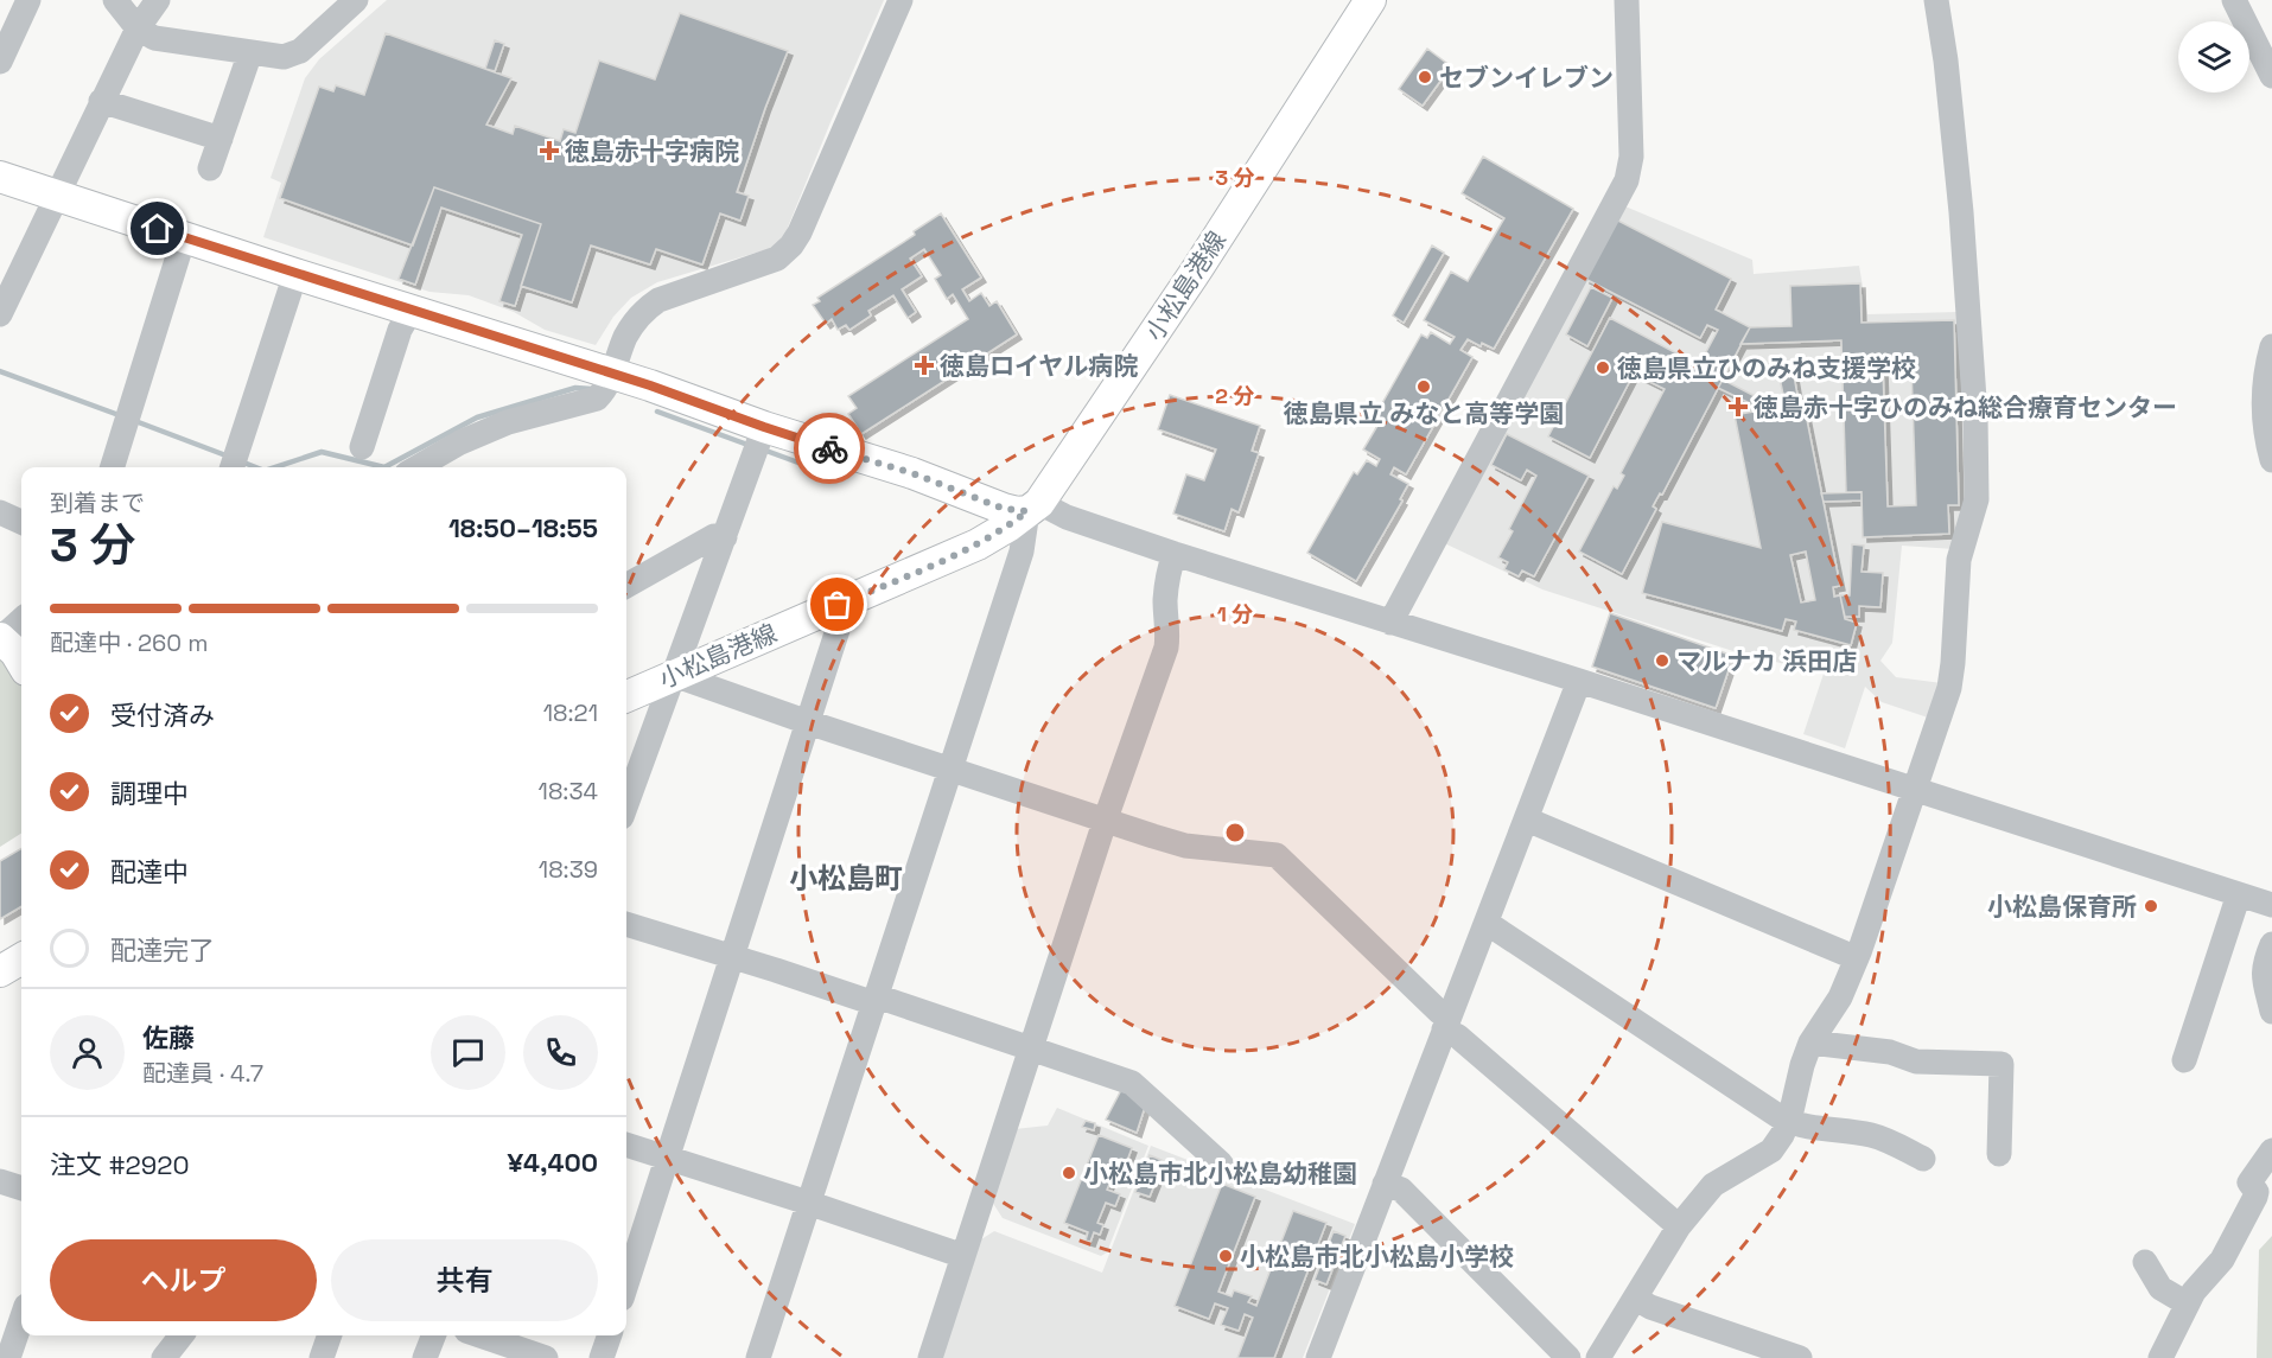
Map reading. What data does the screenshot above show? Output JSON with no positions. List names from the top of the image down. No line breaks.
{"streets":{"main road":["小松島港線"]},"districts":["小松島町"],"places":{"other":["セブンイレブン","徳島県立ひのみね支援学校","徳島県立 みなと高等学園","マルナカ 浜田店","小松島保育所","小松島市北小松島幼稚園","小松島市北小松島小学校"],"health":["徳島赤十字病院","徳島ロイヤル病院","徳島赤十字ひのみね総合療育センター"]},"page":{"heading":["3 分","到着まで","18:50–18:55"],"panel":["佐藤","配達員 · 4.7","注文 #2920","¥4,400"],"bar":"配達中 · 260 m","list":[["受付済み","18:21"],["調理中","18:34"],["配達中","18:39"],"配達完了"],"buttons":["ヘルプ","共有"]},"rings":["3 分","2 分","1 分"]}
